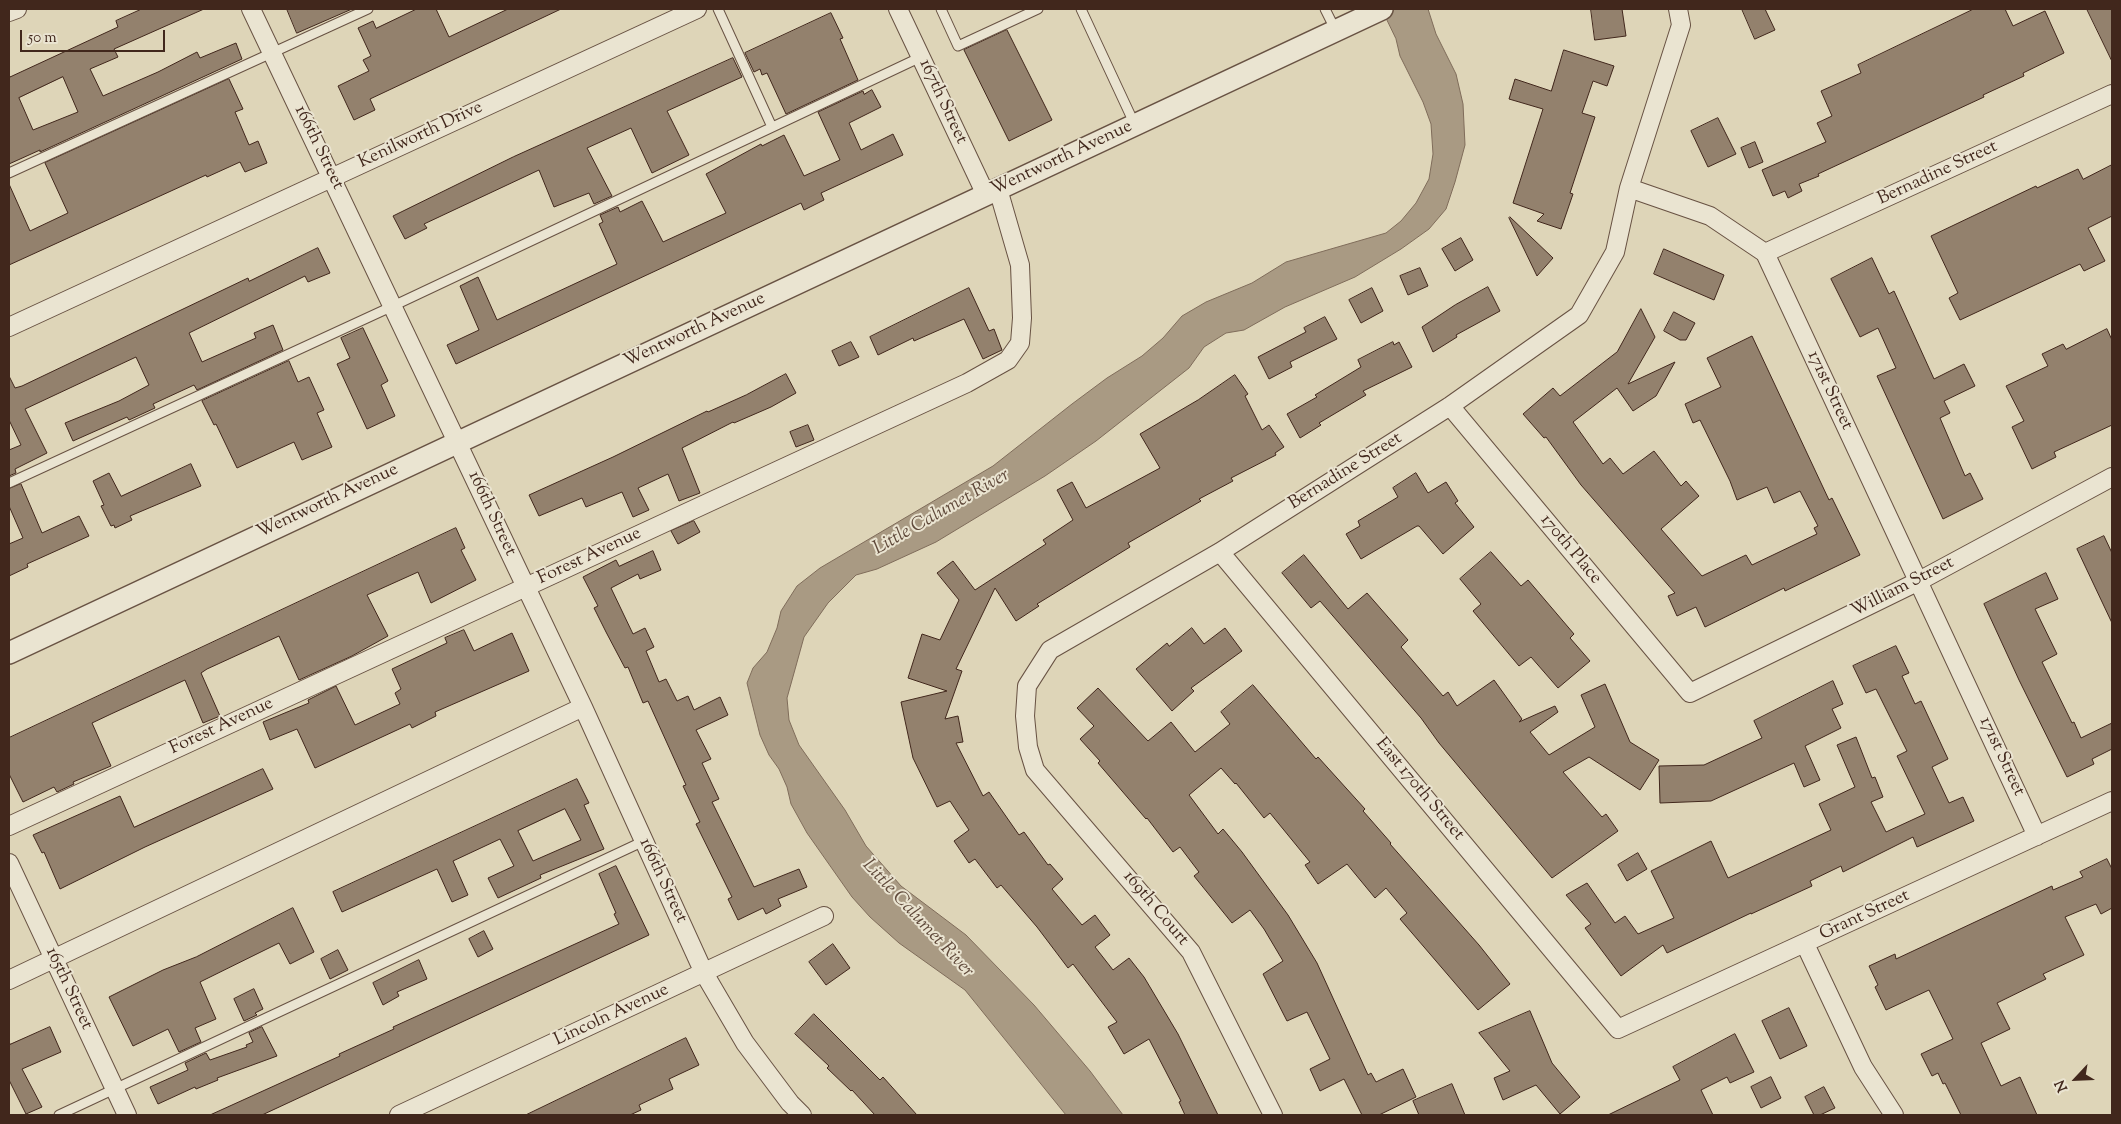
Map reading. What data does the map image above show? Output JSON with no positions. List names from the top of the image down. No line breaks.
{"streets":{"street":["167th Street","Kenilworth Drive","166th Street","Wentworth Avenue","Bernadine Street","171st Street","170th Place","Forest Avenue","William Street","East 170th Street","169th Court","Grant Street","165th Street","Lincoln Avenue"]},"crossings":[["167th Street","Wentworth Avenue"],["167th Street","Forest Avenue"],["Kenilworth Drive","166th Street"],["166th Street","Wentworth Avenue"],["166th Street","Forest Avenue"],["166th Street","Lincoln Avenue"],["Wentworth Avenue","Forest Avenue"],["Bernadine Street","171st Street"],["Bernadine Street","170th Place"],["Bernadine Street","East 170th Street"],["Bernadine Street","169th Court"],["171st Street","William Street"],["171st Street","Grant Street"],["170th Place","William Street"],["East 170th Street","Grant Street"]],"water":["Little Calumet River"],"scale_bar":"50 m","north":"bottom left"}
